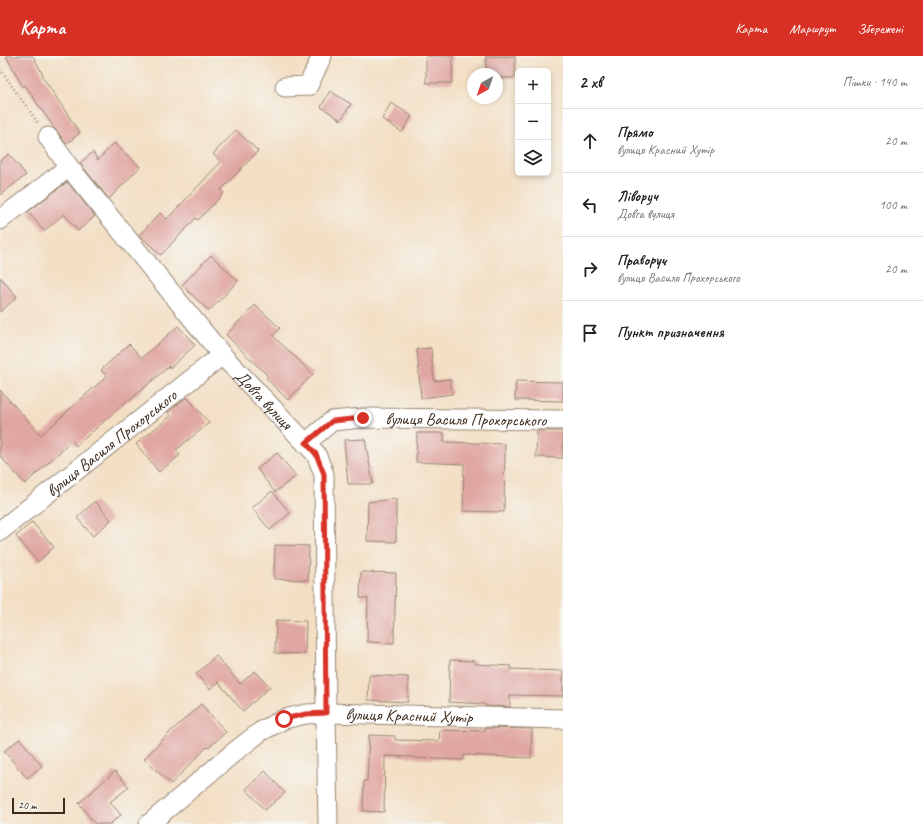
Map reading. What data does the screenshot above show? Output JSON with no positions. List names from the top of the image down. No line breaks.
{"streets":{"street":["Довга вулиця","вулиця Василя Прохорського","вулиця Красний Хутір"]},"crossings":[["Довга вулиця","вулиця Василя Прохорського"],["Довга вулиця","вулиця Красний Хутір"]],"scale_bar":"20 m","north":"bottom left","page":{"header":"Карта","nav":["Карта","Маршрут","Збережені"],"heading":["2 хв","Пішки · 140 m"],"map_buttons":["+","−"],"list":[["Прямо","вулиця Красний Хутір","20 m"],["Ліворуч","Довга вулиця","100 m"],["Праворуч","вулиця Василя Прохорського","20 m"],"Пункт призначення"],"scale":"20 m"}}
